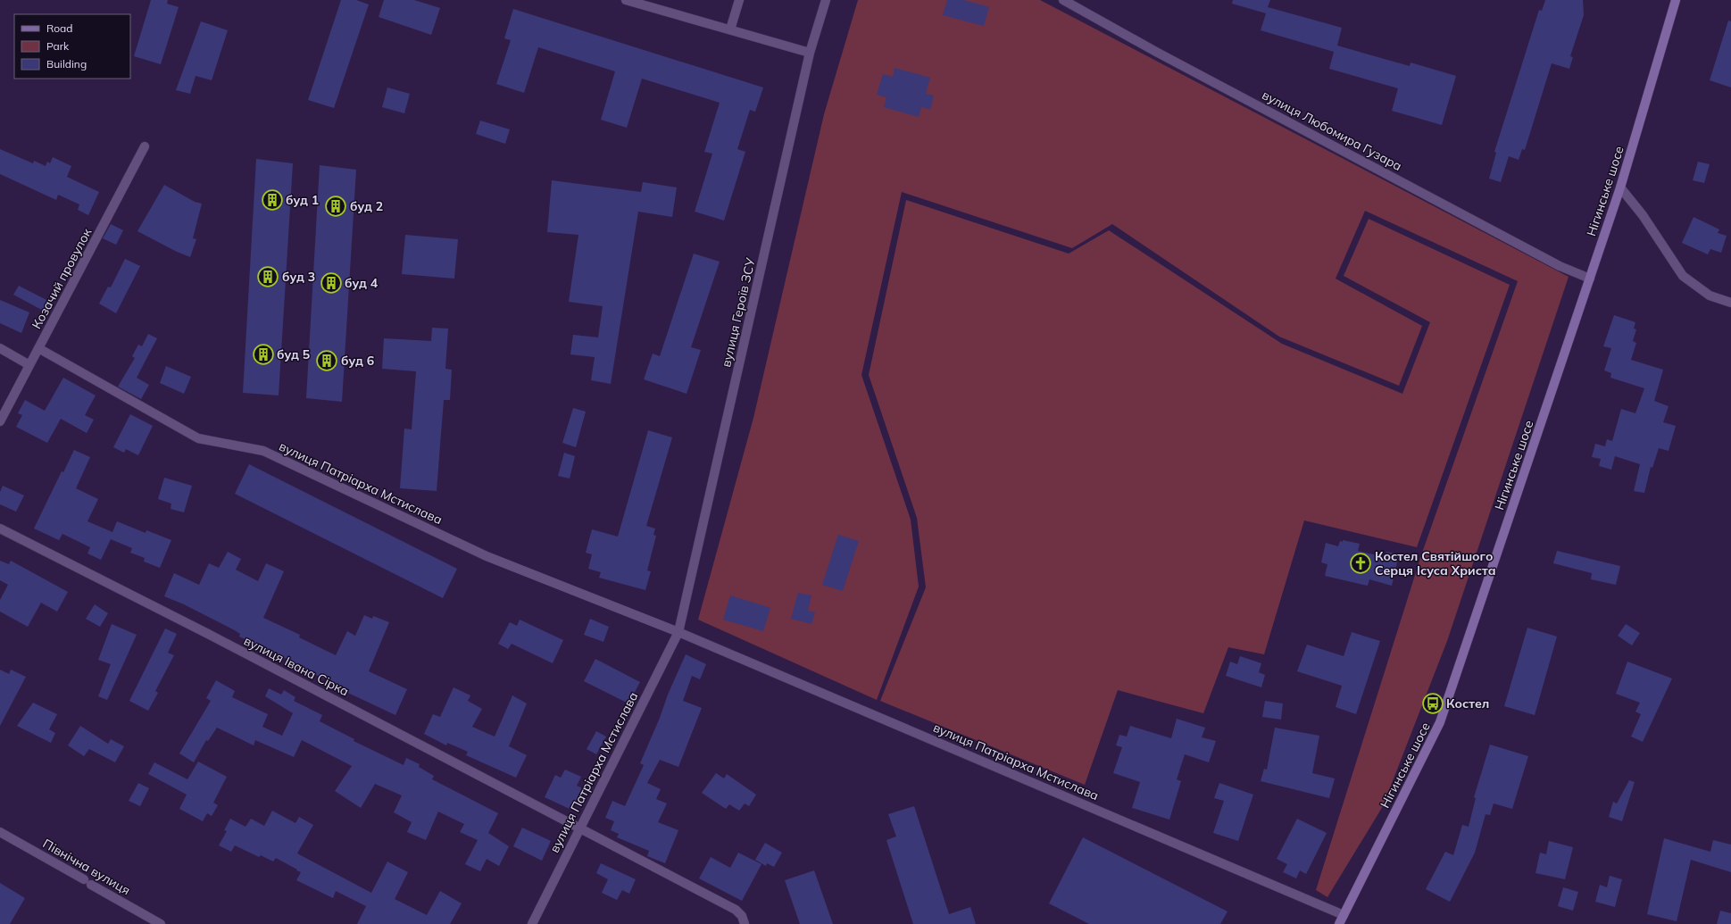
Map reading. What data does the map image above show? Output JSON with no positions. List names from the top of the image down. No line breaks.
{"streets":{"main road":["Нігинське шосе"],"street":["вулиця Любомира Гузара","Козачий провулок","вулиця Героїв ЗСУ","вулиця Патріарха Мстислава","вулиця Івана Сірка","Північна вулиця"]},"crossings":[["вулиця Любомира Гузара","Нігинське шосе"],["Нігинське шосе","вулиця Патріарха Мстислава"],["Козачий провулок","вулиця Патріарха Мстислава"],["вулиця Героїв ЗСУ","вулиця Патріарха Мстислава"],["вулиця Патріарха Мстислава","вулиця Івана Сірка"]],"places":{"building":["буд 1","буд 2","буд 3","буд 4","буд 5","буд 6"],"church":["Костел Святійшого Серця Ісуса Христа"],"bus stop":["Костел"]},"legend":["Road","Park","Building"]}
